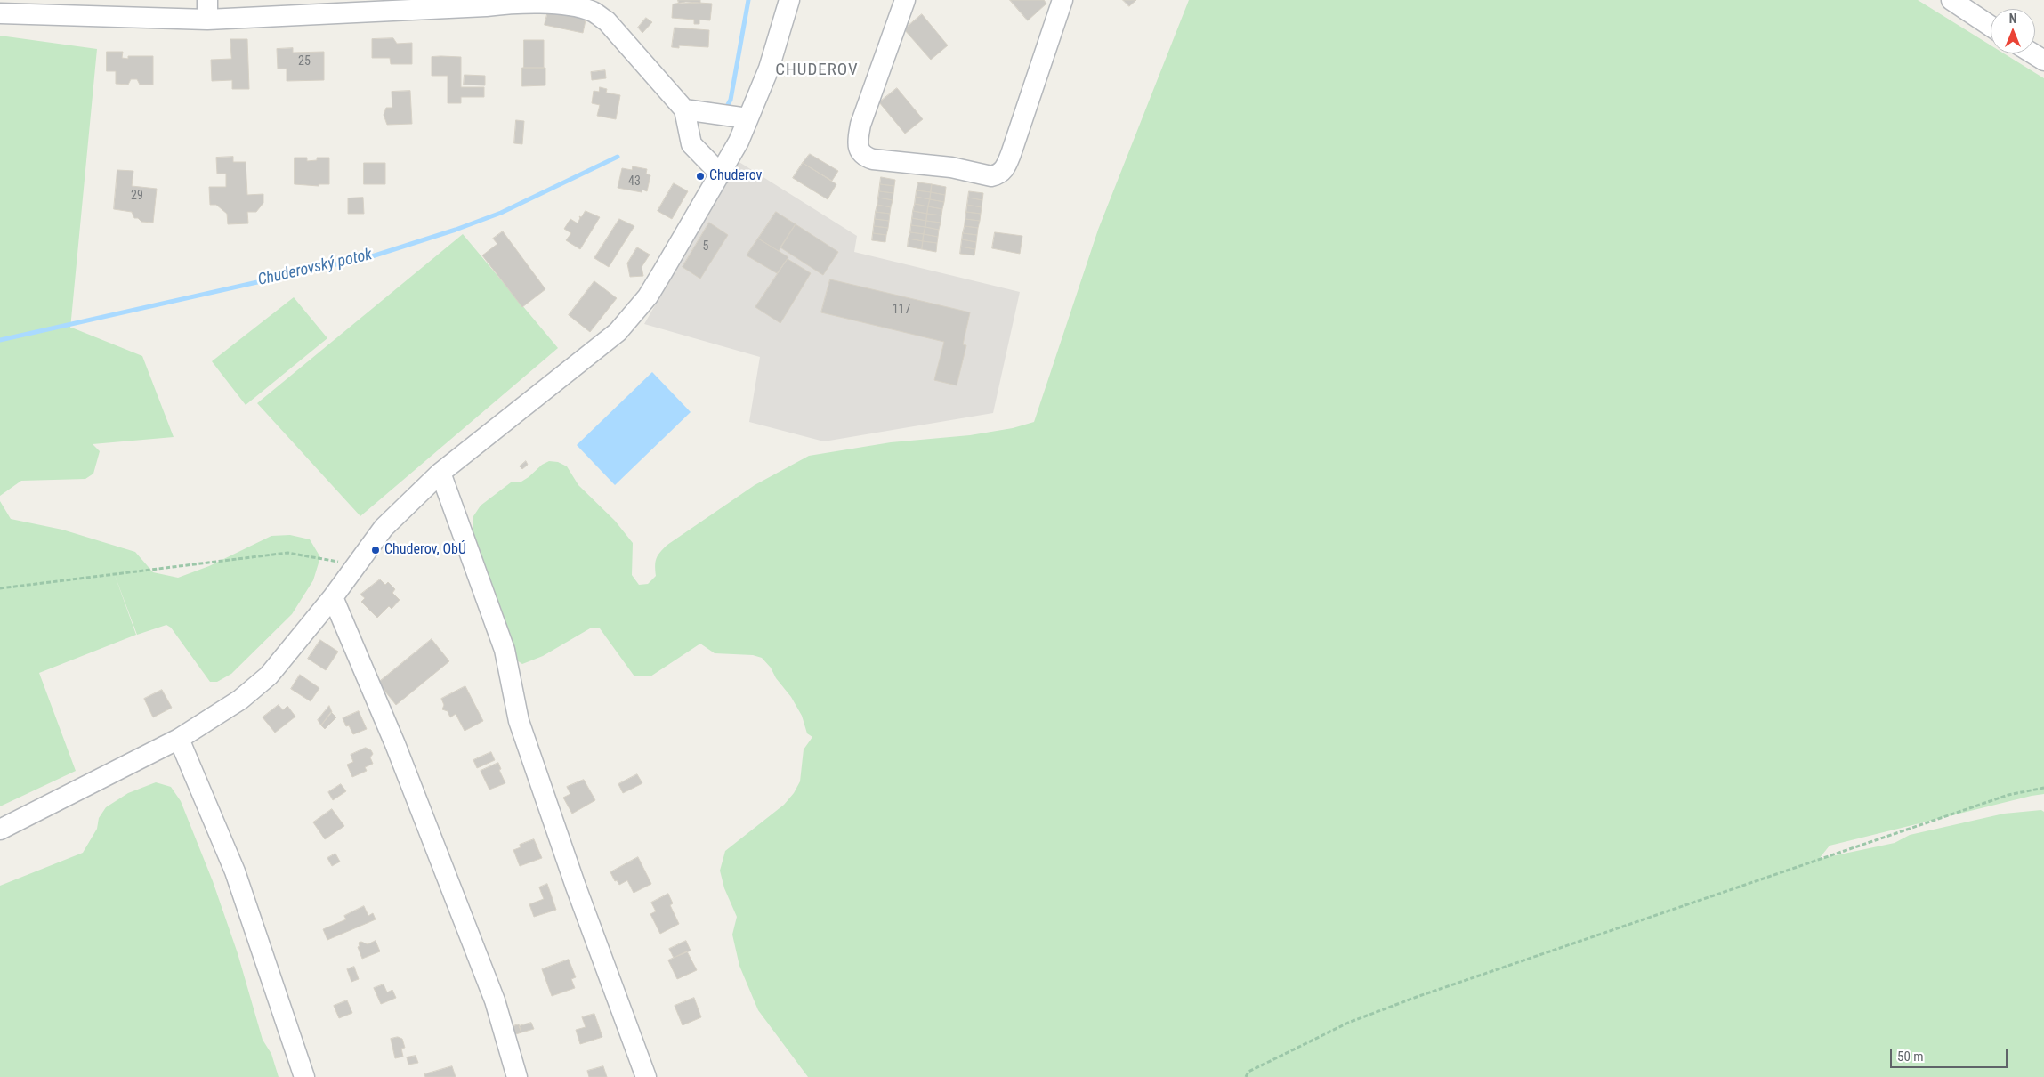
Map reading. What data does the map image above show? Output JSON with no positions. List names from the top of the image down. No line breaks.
{"districts":["CHUDEROV"],"water":["Chuderovský potok"],"places":["Chuderov","Chuderov, ObÚ"],"house_numbers":["25","43","29","5","117"],"scale_bar":"50 m","north":"top"}
